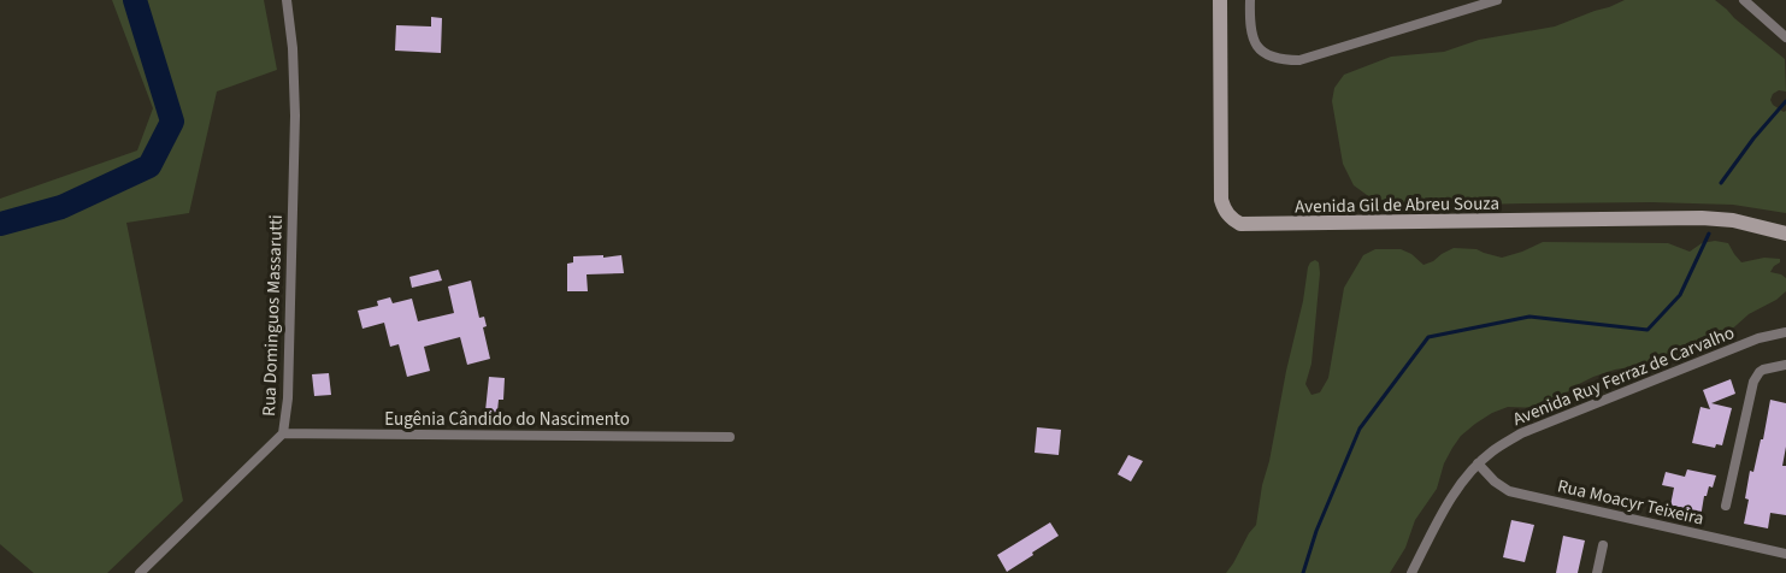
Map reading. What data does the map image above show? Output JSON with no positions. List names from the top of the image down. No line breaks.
{"streets":{"street":["Avenida Gil de Abreu Souza","Rua Dominguos Massarutti","Avenida Ruy Ferraz de Carvalho","Eugênia Cândido do Nascimento","Rua Moacyr Teixeira"]},"crossings":[["Rua Dominguos Massarutti","Eugênia Cândido do Nascimento"],["Avenida Ruy Ferraz de Carvalho","Rua Moacyr Teixeira"]]}
